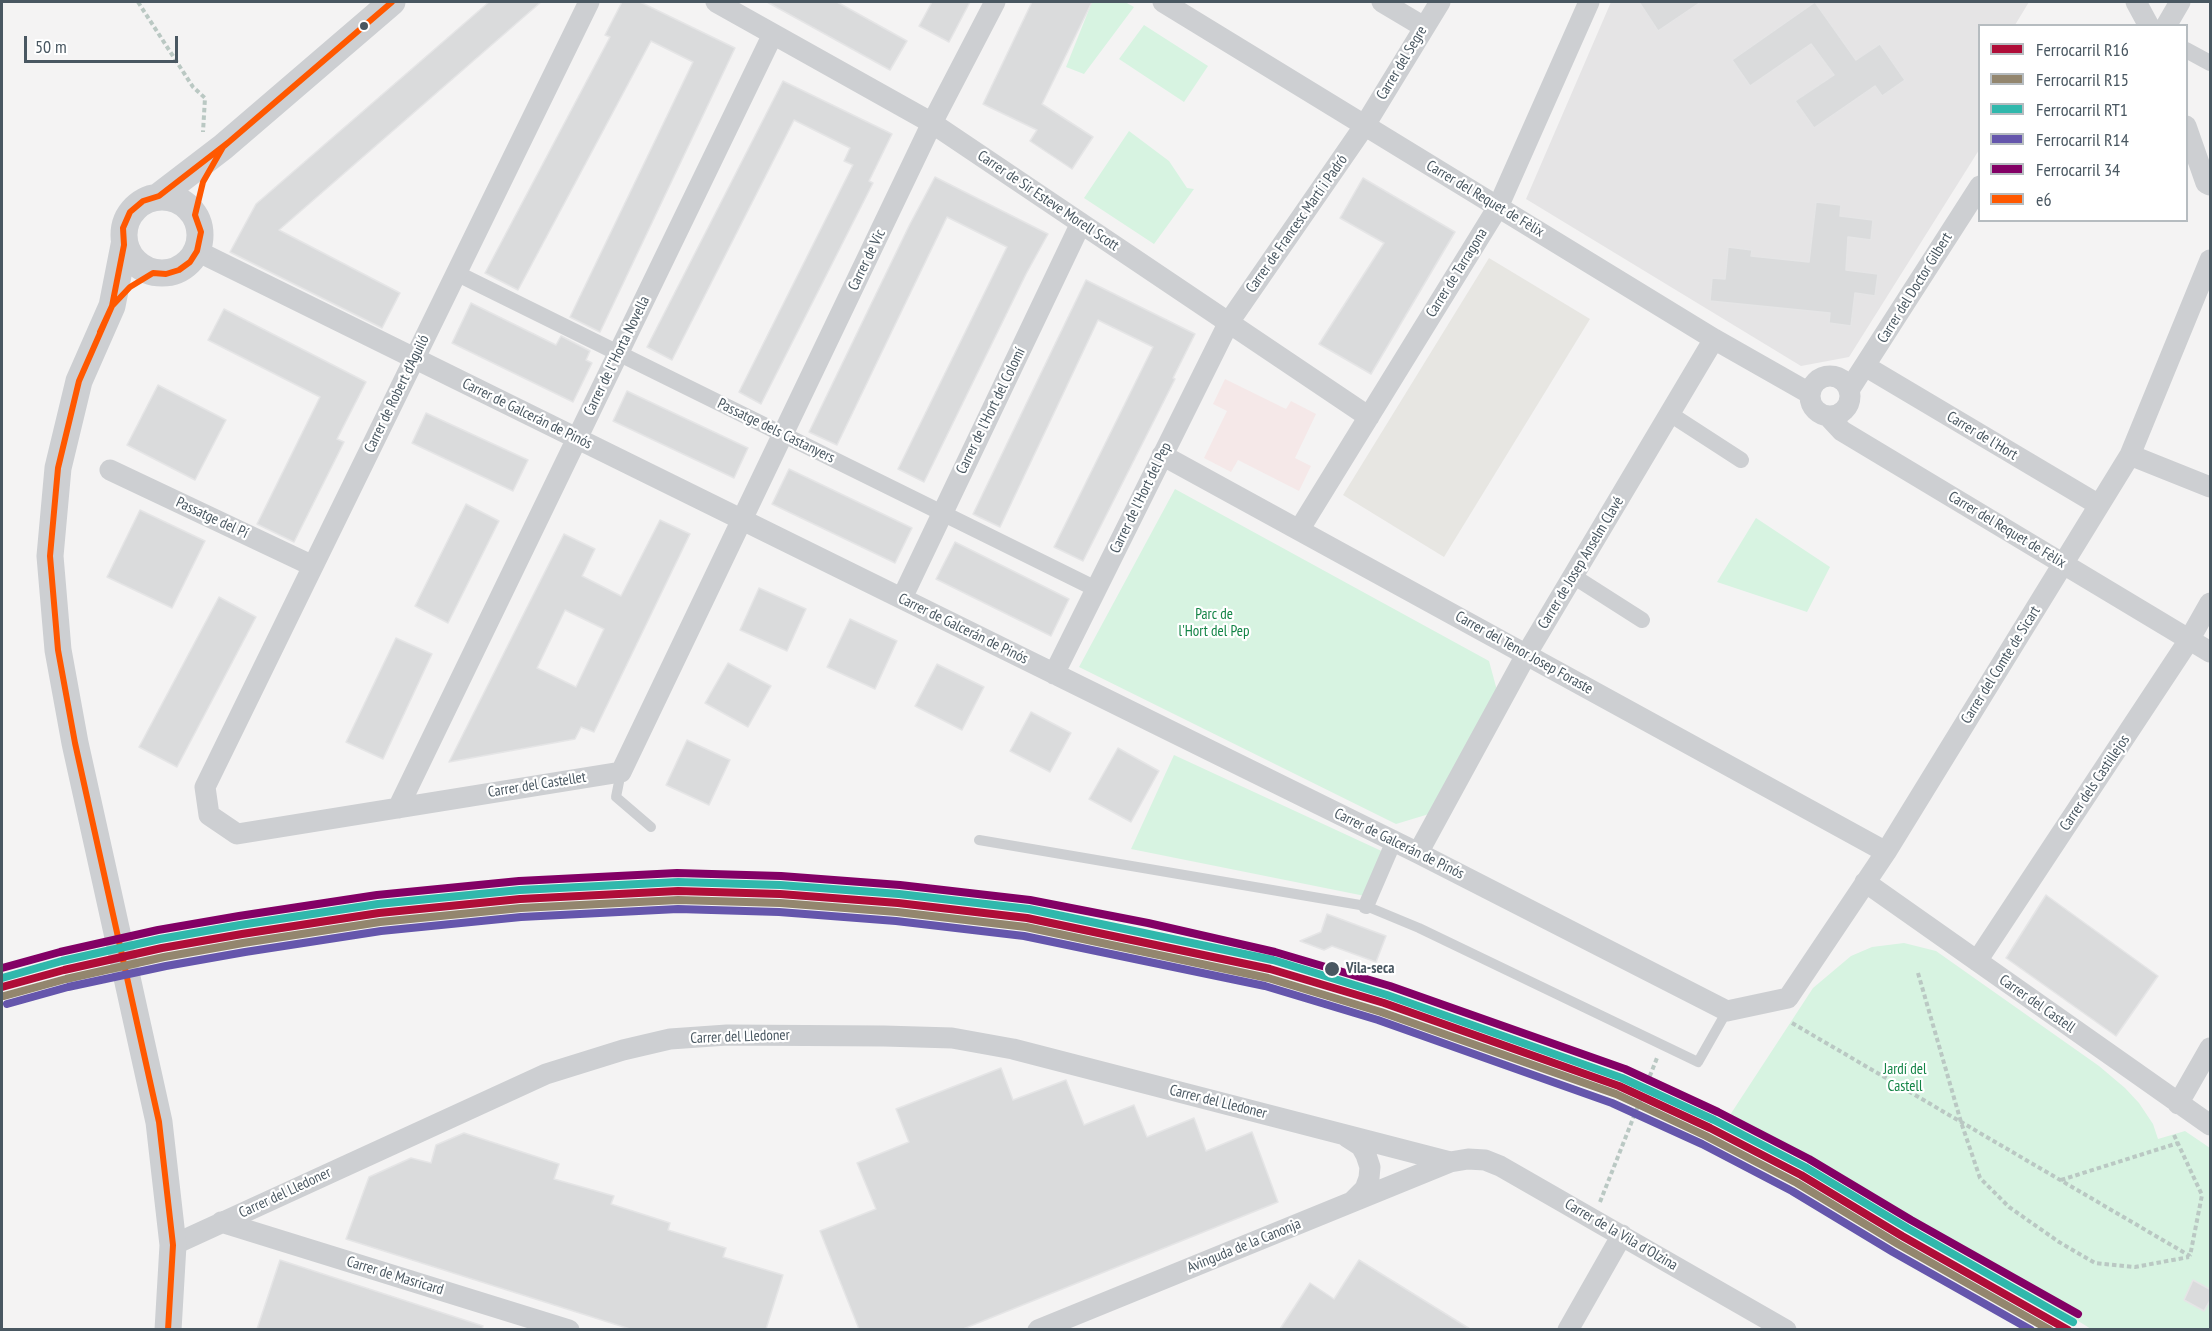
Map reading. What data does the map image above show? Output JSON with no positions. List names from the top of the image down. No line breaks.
{"streets":{"street":["Carrer del Segre","Carrer del Requet de Fèlix","Carrer de Sir Esteve Morell Scott","Carrer de Francesc Martí i Padró","Carrer de Vic","Carrer de Tarragona","Carrer del Doctor Gilbert","Carrer de l''Horta Novella","Carrer de Robert d'Aguiló","Carrer de l'Hort del Colomí","Carrer de Galcerán de Pinós","Passatge dels Castanyers","Carrer de l'Hort","Carrer de l'Hort del Pep","Passatge del Pí","Carrer de Josep Anselm Clavé","Carrer del Tenor Josep Foraste","Carrer del Comte de Sicart","Carrer dels Castillejos","Carrer del Castellet","Carrer del Castell","Carrer del Lledoner","Carrer de la Vila d'Olzina","Avinguda de la Canonja","Carrer de Masricard"]},"crossings":[["Carrer del Segre","Carrer del Requet de Fèlix"],["Carrer del Segre","Carrer de Francesc Martí i Padró"],["Carrer del Requet de Fèlix","Carrer de Francesc Martí i Padró"],["Carrer del Requet de Fèlix","Carrer de Tarragona"],["Carrer del Requet de Fèlix","Carrer del Doctor Gilbert"],["Carrer del Requet de Fèlix","Carrer de Josep Anselm Clavé"],["Carrer del Requet de Fèlix","Carrer del Comte de Sicart"],["Carrer del Requet de Fèlix","Carrer dels Castillejos"],["Carrer de Sir Esteve Morell Scott","Carrer de Francesc Martí i Padró"],["Carrer de Sir Esteve Morell Scott","Carrer de Vic"],["Carrer de Sir Esteve Morell Scott","Carrer de Tarragona"],["Carrer de Sir Esteve Morell Scott","Carrer de l''Horta Novella"],["Carrer de Sir Esteve Morell Scott","Carrer de l'Hort del Colomí"],["Carrer de Sir Esteve Morell Scott","Carrer de l'Hort del Pep"],["Carrer de Francesc Martí i Padró","Carrer de l'Hort del Pep"],["Carrer de Vic","Carrer de Galcerán de Pinós"],["Carrer de Vic","Passatge dels Castanyers"],["Carrer de Tarragona","Carrer del Tenor Josep Foraste"],["Carrer del Doctor Gilbert","Carrer de l'Hort"],["Carrer de l''Horta Novella","Carrer de Galcerán de Pinós"],["Carrer de l''Horta Novella","Passatge dels Castanyers"],["Carrer de l''Horta Novella","Carrer del Castellet"],["Carrer de Robert d'Aguiló","Carrer de Galcerán de Pinós"],["Carrer de Robert d'Aguiló","Passatge dels Castanyers"],["Carrer de Robert d'Aguiló","Passatge del Pí"],["Carrer de Robert d'Aguiló","Carrer del Castellet"],["Carrer de l'Hort del Colomí","Carrer de Galcerán de Pinós"],["Carrer de l'Hort del Colomí","Passatge dels Castanyers"],["Carrer de Galcerán de Pinós","Carrer de l'Hort del Pep"],["Carrer de Galcerán de Pinós","Carrer de Josep Anselm Clavé"],["Carrer de Galcerán de Pinós","Carrer del Comte de Sicart"],["Passatge dels Castanyers","Carrer de l'Hort del Pep"],["Carrer de l'Hort","Carrer del Comte de Sicart"],["Carrer de l'Hort del Pep","Carrer del Tenor Josep Foraste"],["Carrer de Josep Anselm Clavé","Carrer del Tenor Josep Foraste"],["Carrer del Tenor Josep Foraste","Carrer del Comte de Sicart"],["Carrer del Comte de Sicart","Carrer del Castell"],["Carrer dels Castillejos","Carrer del Castell"],["Carrer del Lledoner","Carrer de la Vila d'Olzina"],["Carrer del Lledoner","Avinguda de la Canonja"],["Carrer del Lledoner","Carrer de Masricard"],["Carrer de la Vila d'Olzina","Avinguda de la Canonja"]],"parks":["Parc de l'Hort del Pep","Jardí del Castell"],"places":["Vila-seca"],"lines":["transit line e6","rail line 34","rail line RT1","rail line R16","rail line R15","rail line R14"],"legend":["Ferrocarril R16","Ferrocarril R15","Ferrocarril RT1","Ferrocarril R14","Ferrocarril 34","e6"],"scale_bar":"50 m"}
